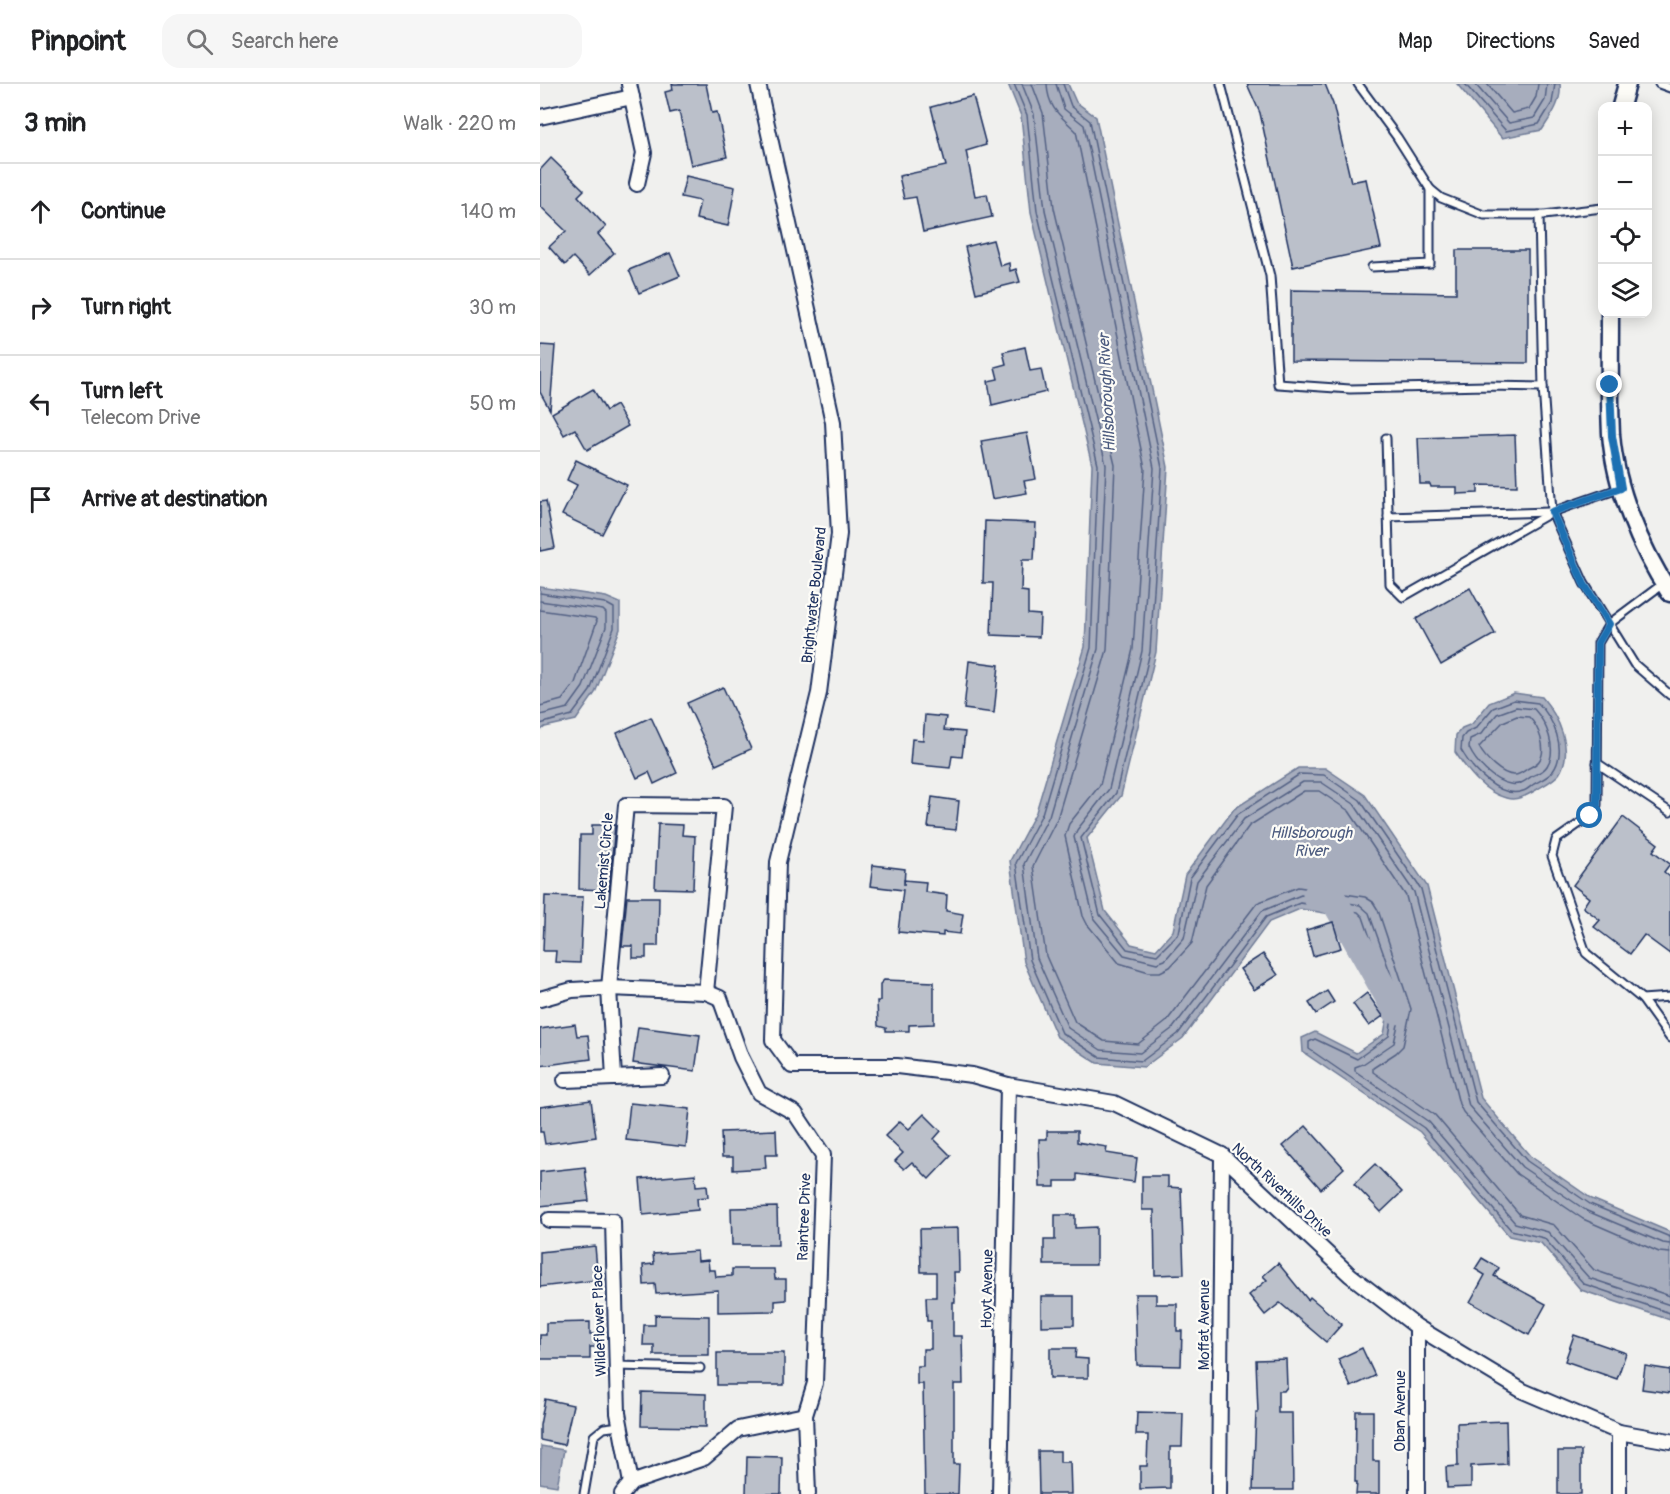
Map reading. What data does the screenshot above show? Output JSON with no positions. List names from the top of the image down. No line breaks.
{"streets":{"street":["Brightwater Boulevard","Lakemist Circle","North Riverhills Drive","Raintree Drive","Hoyt Avenue","Wildeflower Place","Moffat Avenue","Oban Avenue"]},"crossings":[["Brightwater Boulevard","North Riverhills Drive"],["Lakemist Circle","Raintree Drive"],["North Riverhills Drive","Hoyt Avenue"],["North Riverhills Drive","Moffat Avenue"],["North Riverhills Drive","Oban Avenue"]],"water":["Hillsborough River"],"page":{"header":"Pinpoint","search":"Search here","nav":["Map","Directions","Saved"],"heading":["3 min","Walk · 220 m"],"map_buttons":["+","−"],"list":[["Continue","140 m"],["Turn right","30 m"],["Turn left","Telecom Drive","50 m"],"Arrive at destination"]}}
